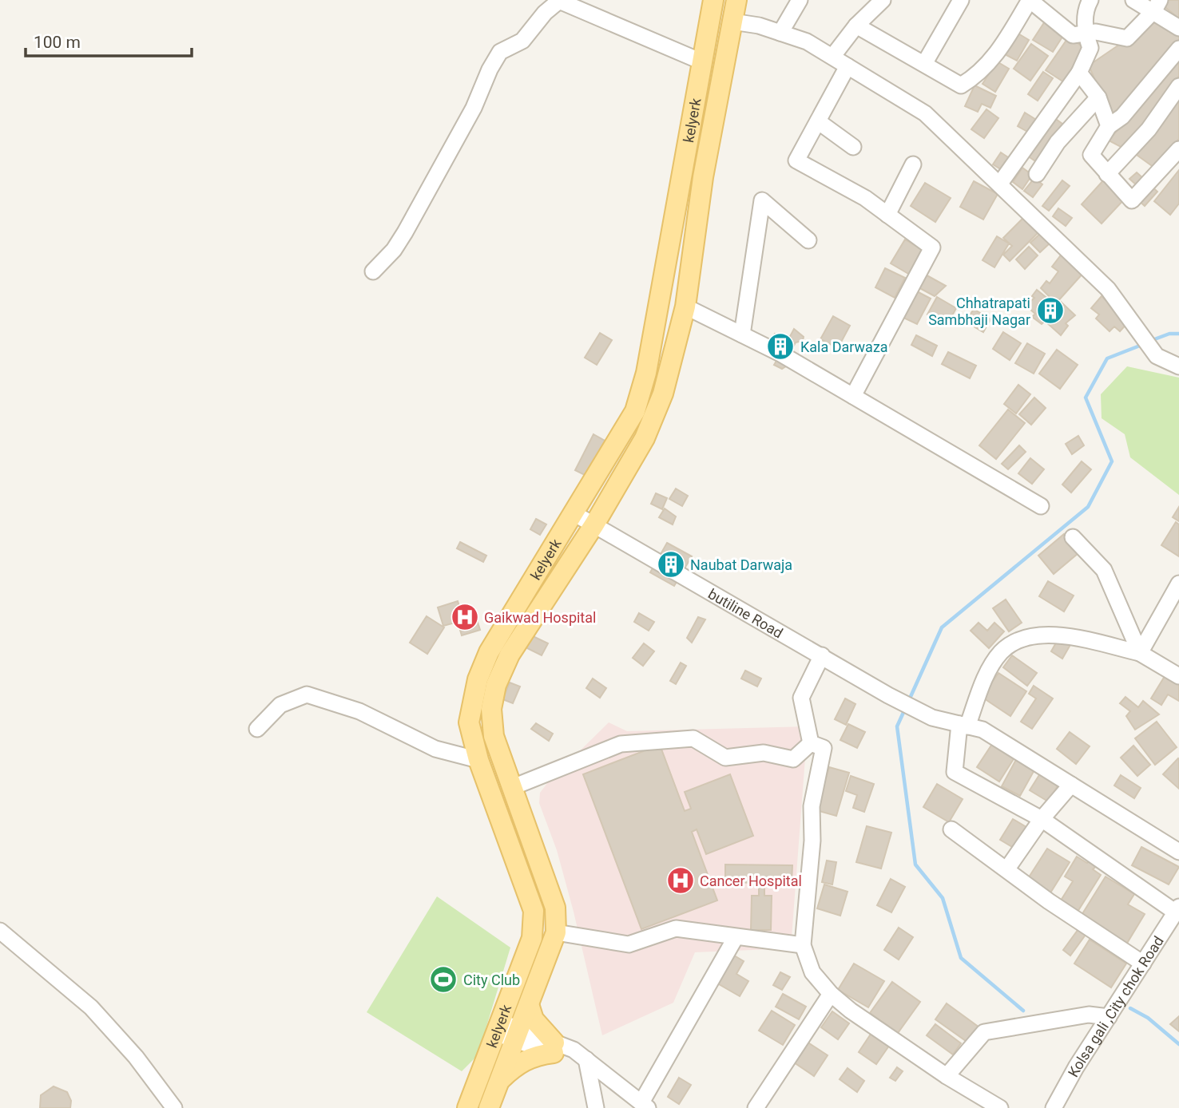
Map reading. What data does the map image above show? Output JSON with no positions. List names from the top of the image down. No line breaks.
{"streets":{"main road":["kelyerk"],"street":["butiline Road","Kolsa gali ,City chok Road"]},"crossings":[["kelyerk","butiline Road"]],"places":{"building":["Chhatrapati Sambhaji Nagar","Kala Darwaza","Naubat Darwaja"],"hospital":["Gaikwad Hospital","Cancer Hospital"],"sports":["City Club"]},"scale_bar":"100 m"}
